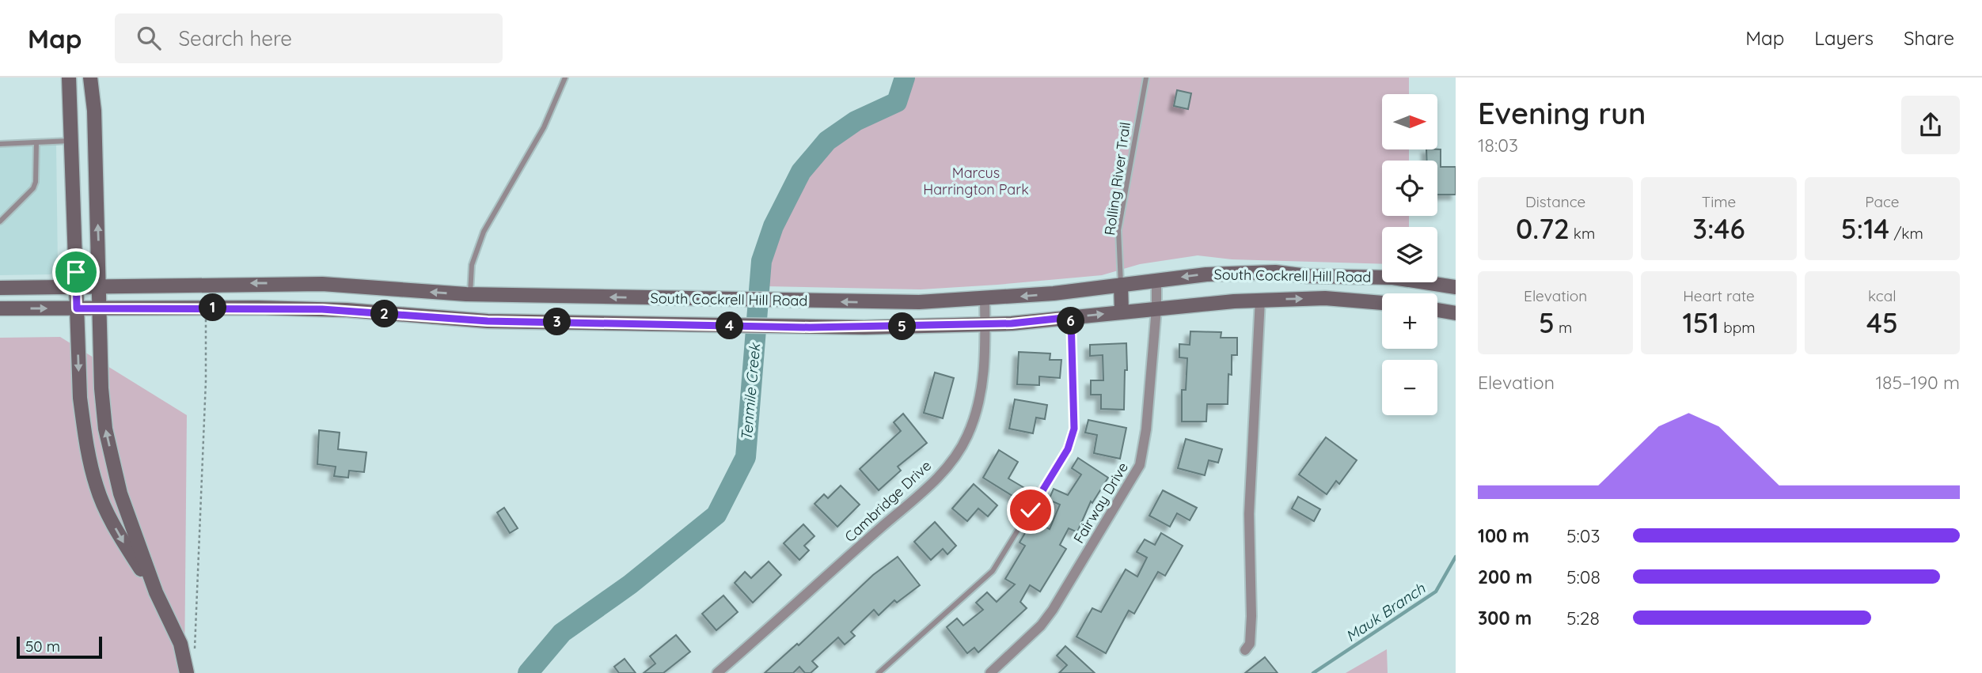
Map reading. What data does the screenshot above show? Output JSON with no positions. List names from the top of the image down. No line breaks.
{"streets":{"main road":["South Cockrell Hill Road"],"street":["Cambridge Drive","Fairway Drive"],"lane":["Rolling River Trail"]},"crossings":[["Rolling River Trail","South Cockrell Hill Road"],["South Cockrell Hill Road","Cambridge Drive"],["South Cockrell Hill Road","Fairway Drive"]],"water":["Tenmile Creek","Mauk Branch"],"parks":["Marcus Harrington Park"],"scale_bar":"50 m","north":"right","page":{"header":"Map","search":"Search here","nav":["Map","Layers","Share"],"heading":["Evening run","18:03"],"map_buttons":["+","−"],"stats":[["Distance","0.72 km"],["Time","3:46"],["Pace","5:14 /km"],["Elevation","5 m"],["Heart rate","151 bpm"],["kcal","45"]],"pins":["1","2","6","3","4","5"],"chart":["Elevation","185–190 m"],"list":[{"name":"100 m","note":"5:03"},{"name":"200 m","note":"5:08"},{"name":"300 m","note":"5:28"}],"scale":"50 m"}}
